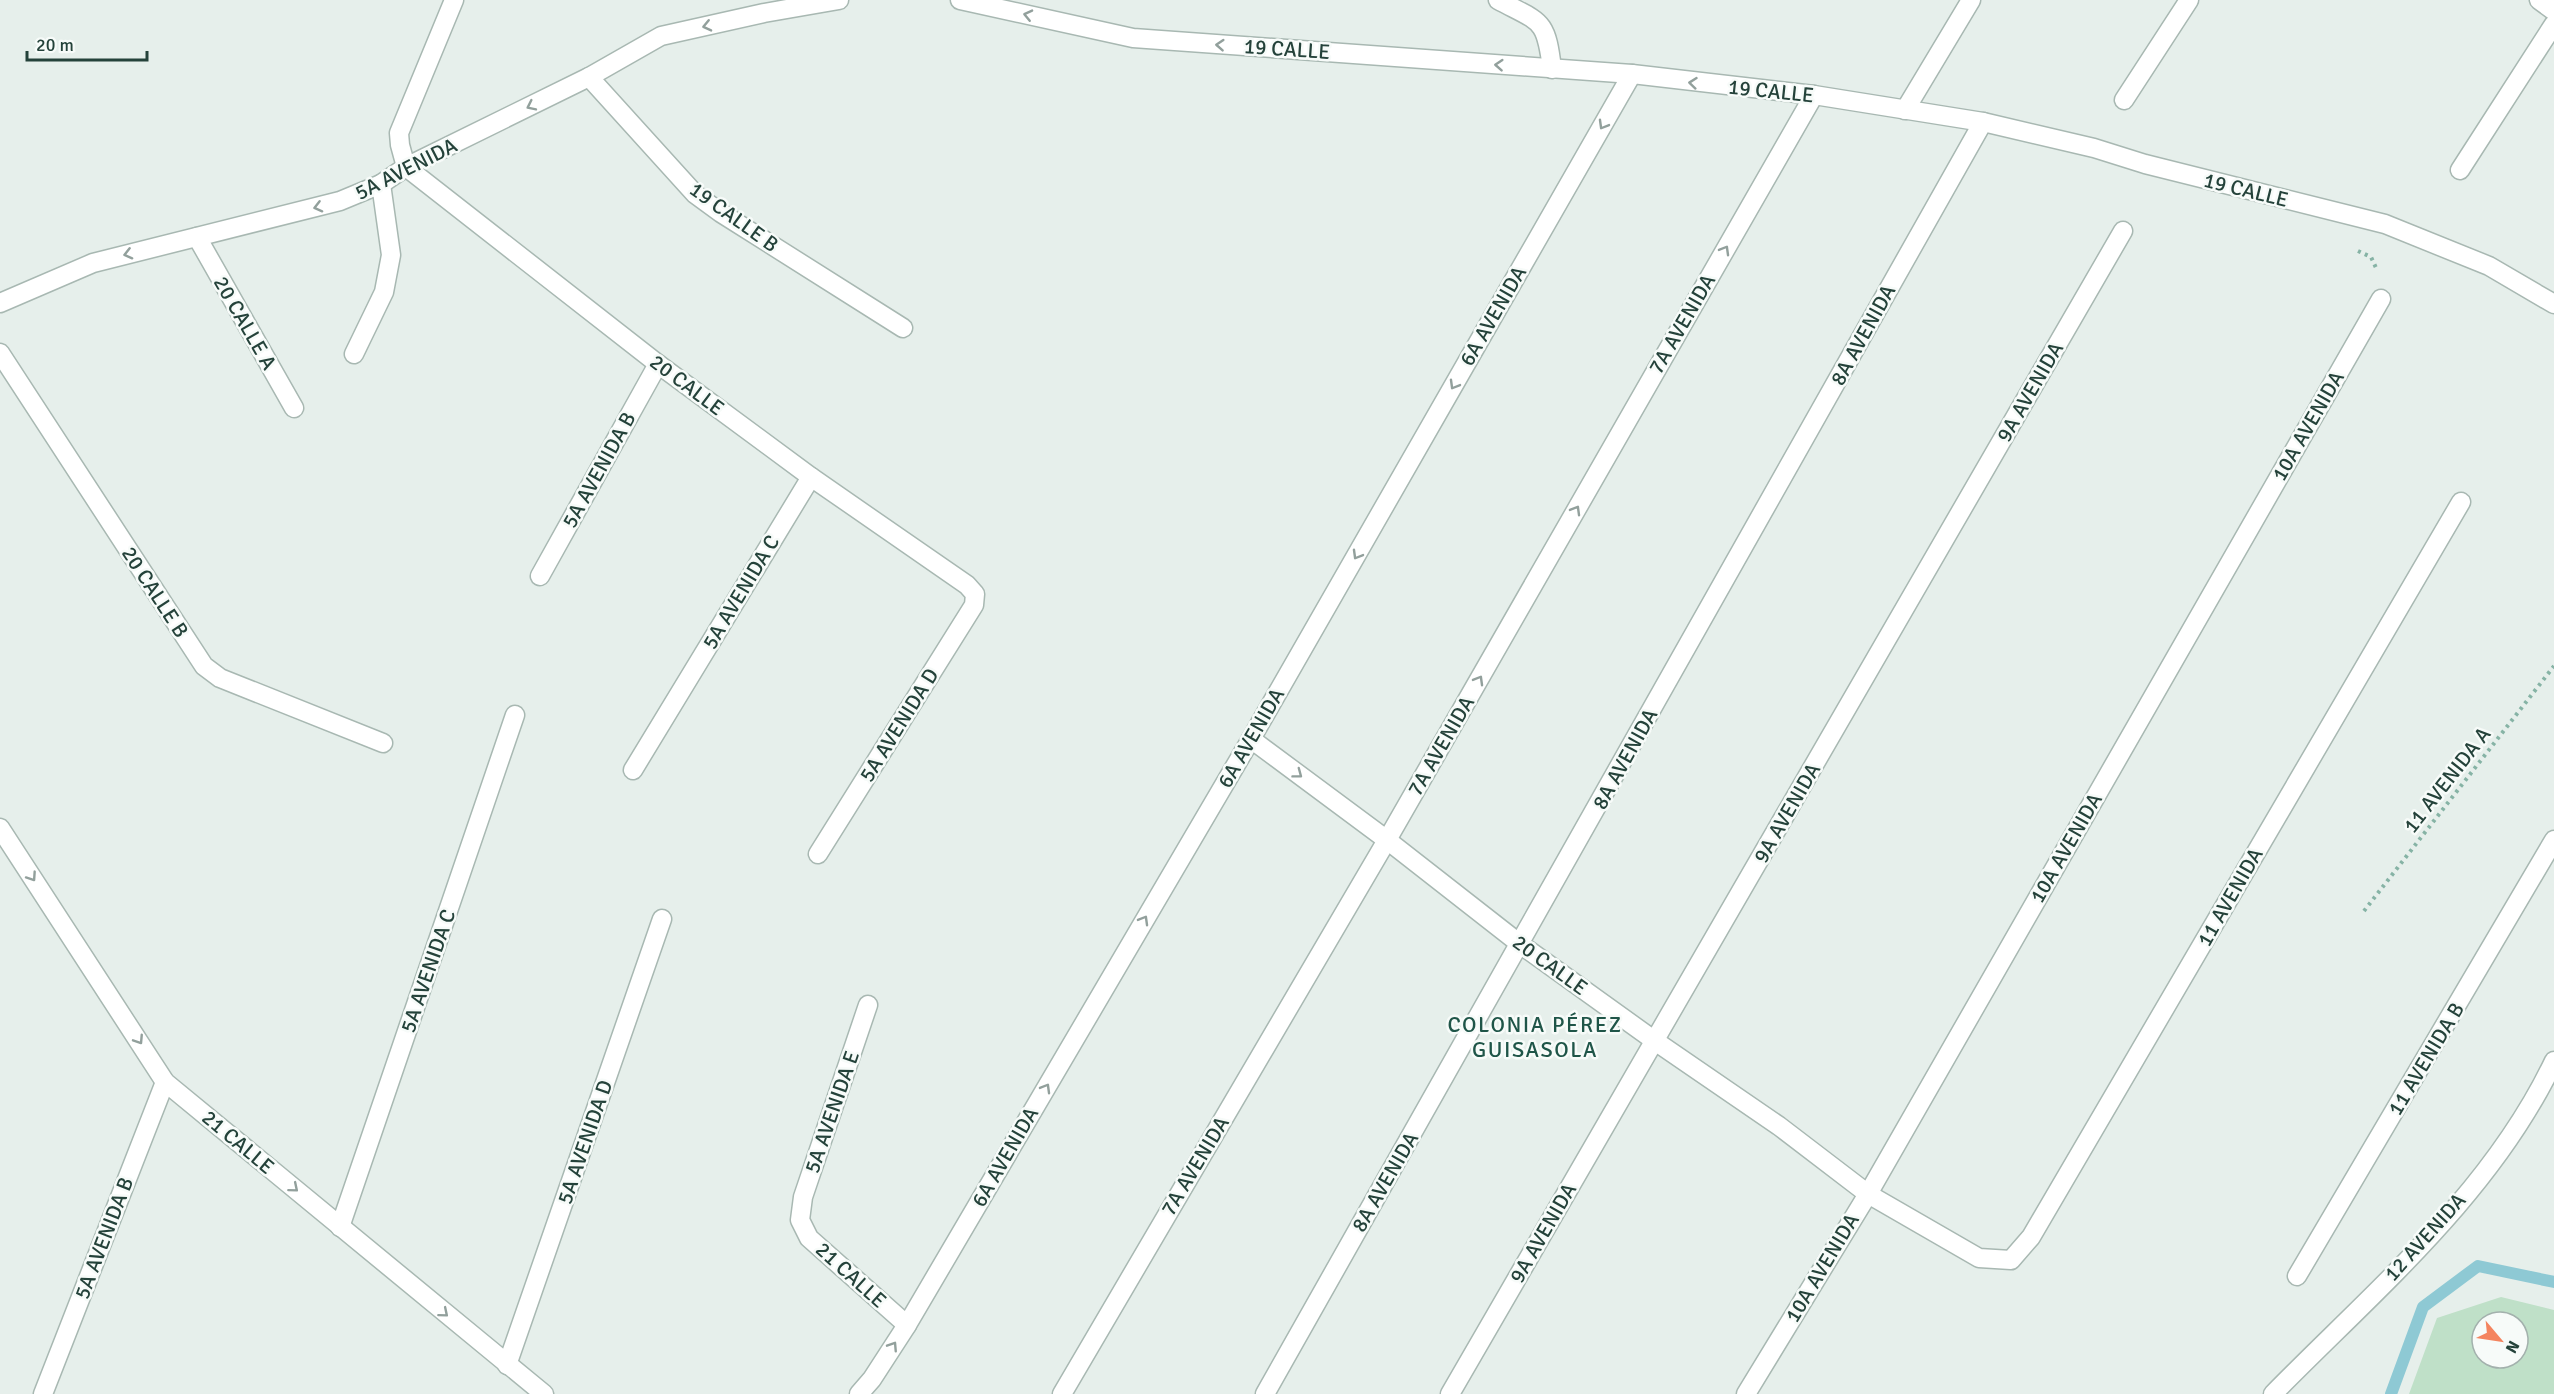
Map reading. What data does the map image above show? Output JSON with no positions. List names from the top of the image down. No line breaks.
{"streets":{"street":["19 CALLE","5A AVENIDA","19 CALLE B","6A AVENIDA","20 CALLE A","7A AVENIDA","8A AVENIDA","20 CALLE","9A AVENIDA","10A AVENIDA","5A AVENIDA B","20 CALLE B","5A AVENIDA C","5A AVENIDA D","11 AVENIDA","11 AVENIDA B","5A AVENIDA E","21 CALLE","12 AVENIDA"],"path":["11 AVENIDA A"]},"crossings":[["19 CALLE","6A AVENIDA"],["19 CALLE","7A AVENIDA"],["19 CALLE","8A AVENIDA"],["5A AVENIDA","19 CALLE B"],["5A AVENIDA","20 CALLE A"],["5A AVENIDA","20 CALLE"],["6A AVENIDA","20 CALLE"],["6A AVENIDA","21 CALLE"],["7A AVENIDA","20 CALLE"],["8A AVENIDA","20 CALLE"],["20 CALLE","9A AVENIDA"],["20 CALLE","10A AVENIDA"],["20 CALLE","5A AVENIDA B"],["20 CALLE","5A AVENIDA C"],["20 CALLE","5A AVENIDA D"],["20 CALLE","11 AVENIDA"],["5A AVENIDA B","21 CALLE"],["5A AVENIDA C","21 CALLE"],["5A AVENIDA D","21 CALLE"],["5A AVENIDA E","21 CALLE"]],"one_way":["19 CALLE","5A AVENIDA","7A AVENIDA","21 CALLE"],"districts":["COLONIA PÉREZ GUISASOLA"],"scale_bar":"20 m","north":"bottom right"}
